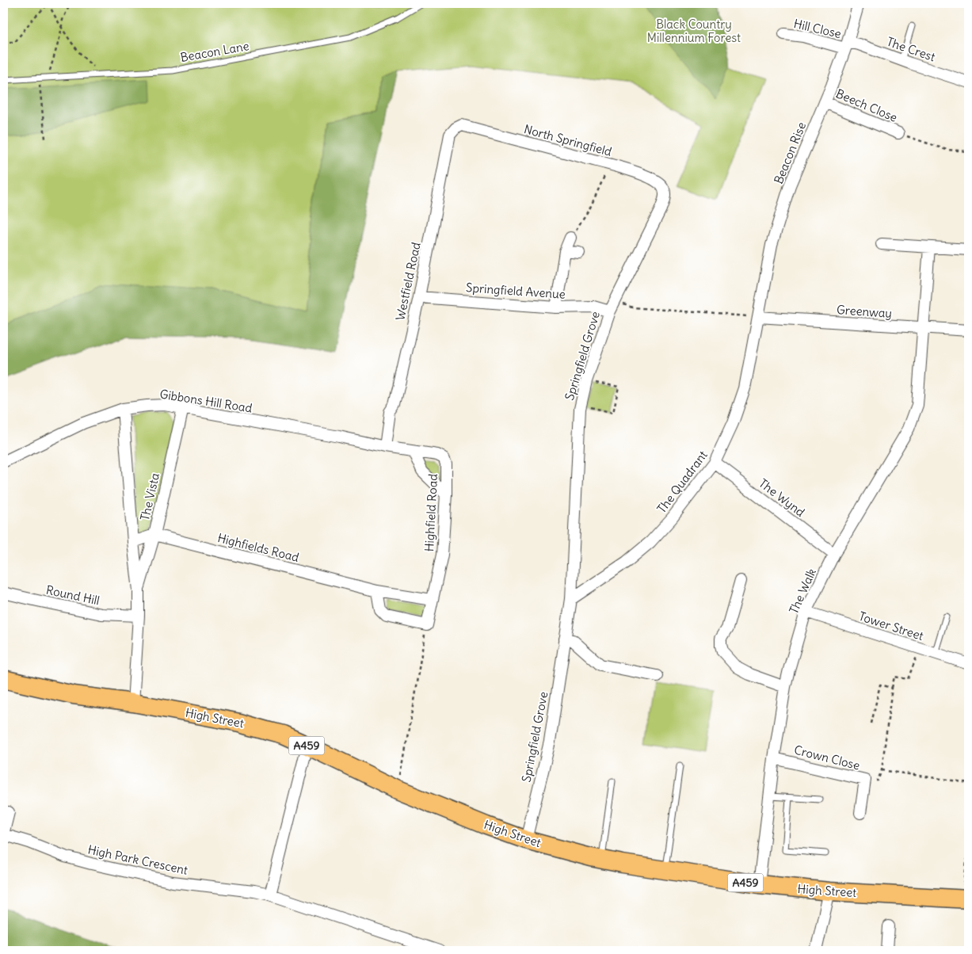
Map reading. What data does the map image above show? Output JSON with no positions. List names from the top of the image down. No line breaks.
{"streets":{"main road":["High Street","A459"],"street":["Hill Close","The Crest","Beech Close","North Springfield","Beacon Rise","Westfield Road","Springfield Avenue","Greenway","Springfield Grove","Gibbons Hill Road","The Quadrant","The Vista","The Wynd","Highfield Road","Highfields Road","The Walk","Round Hill","Tower Street","Crown Close","High Park Crescent"],"lane":["Beacon Lane"]},"crossings":[["Hill Close","The Crest"],["Hill Close","Beacon Rise"],["The Crest","Beacon Rise"],["Beech Close","Beacon Rise"],["North Springfield","Westfield Road"],["North Springfield","Springfield Grove"],["Beacon Rise","Greenway"],["Beacon Rise","The Quadrant"],["Westfield Road","Springfield Avenue"],["Westfield Road","Gibbons Hill Road"],["Springfield Avenue","Springfield Grove"],["Greenway","The Quadrant"],["Greenway","The Walk"],["Springfield Grove","The Quadrant"],["Springfield Grove","High Street"],["Gibbons Hill Road","The Vista"],["Gibbons Hill Road","Highfield Road"],["The Quadrant","The Wynd"],["The Vista","Highfields Road"],["The Vista","Round Hill"],["The Vista","High Street"],["The Wynd","The Walk"],["Highfield Road","Highfields Road"],["The Walk","Tower Street"],["The Walk","High Street"],["The Walk","Crown Close"]],"parks":["Black Country Millennium Forest"]}
